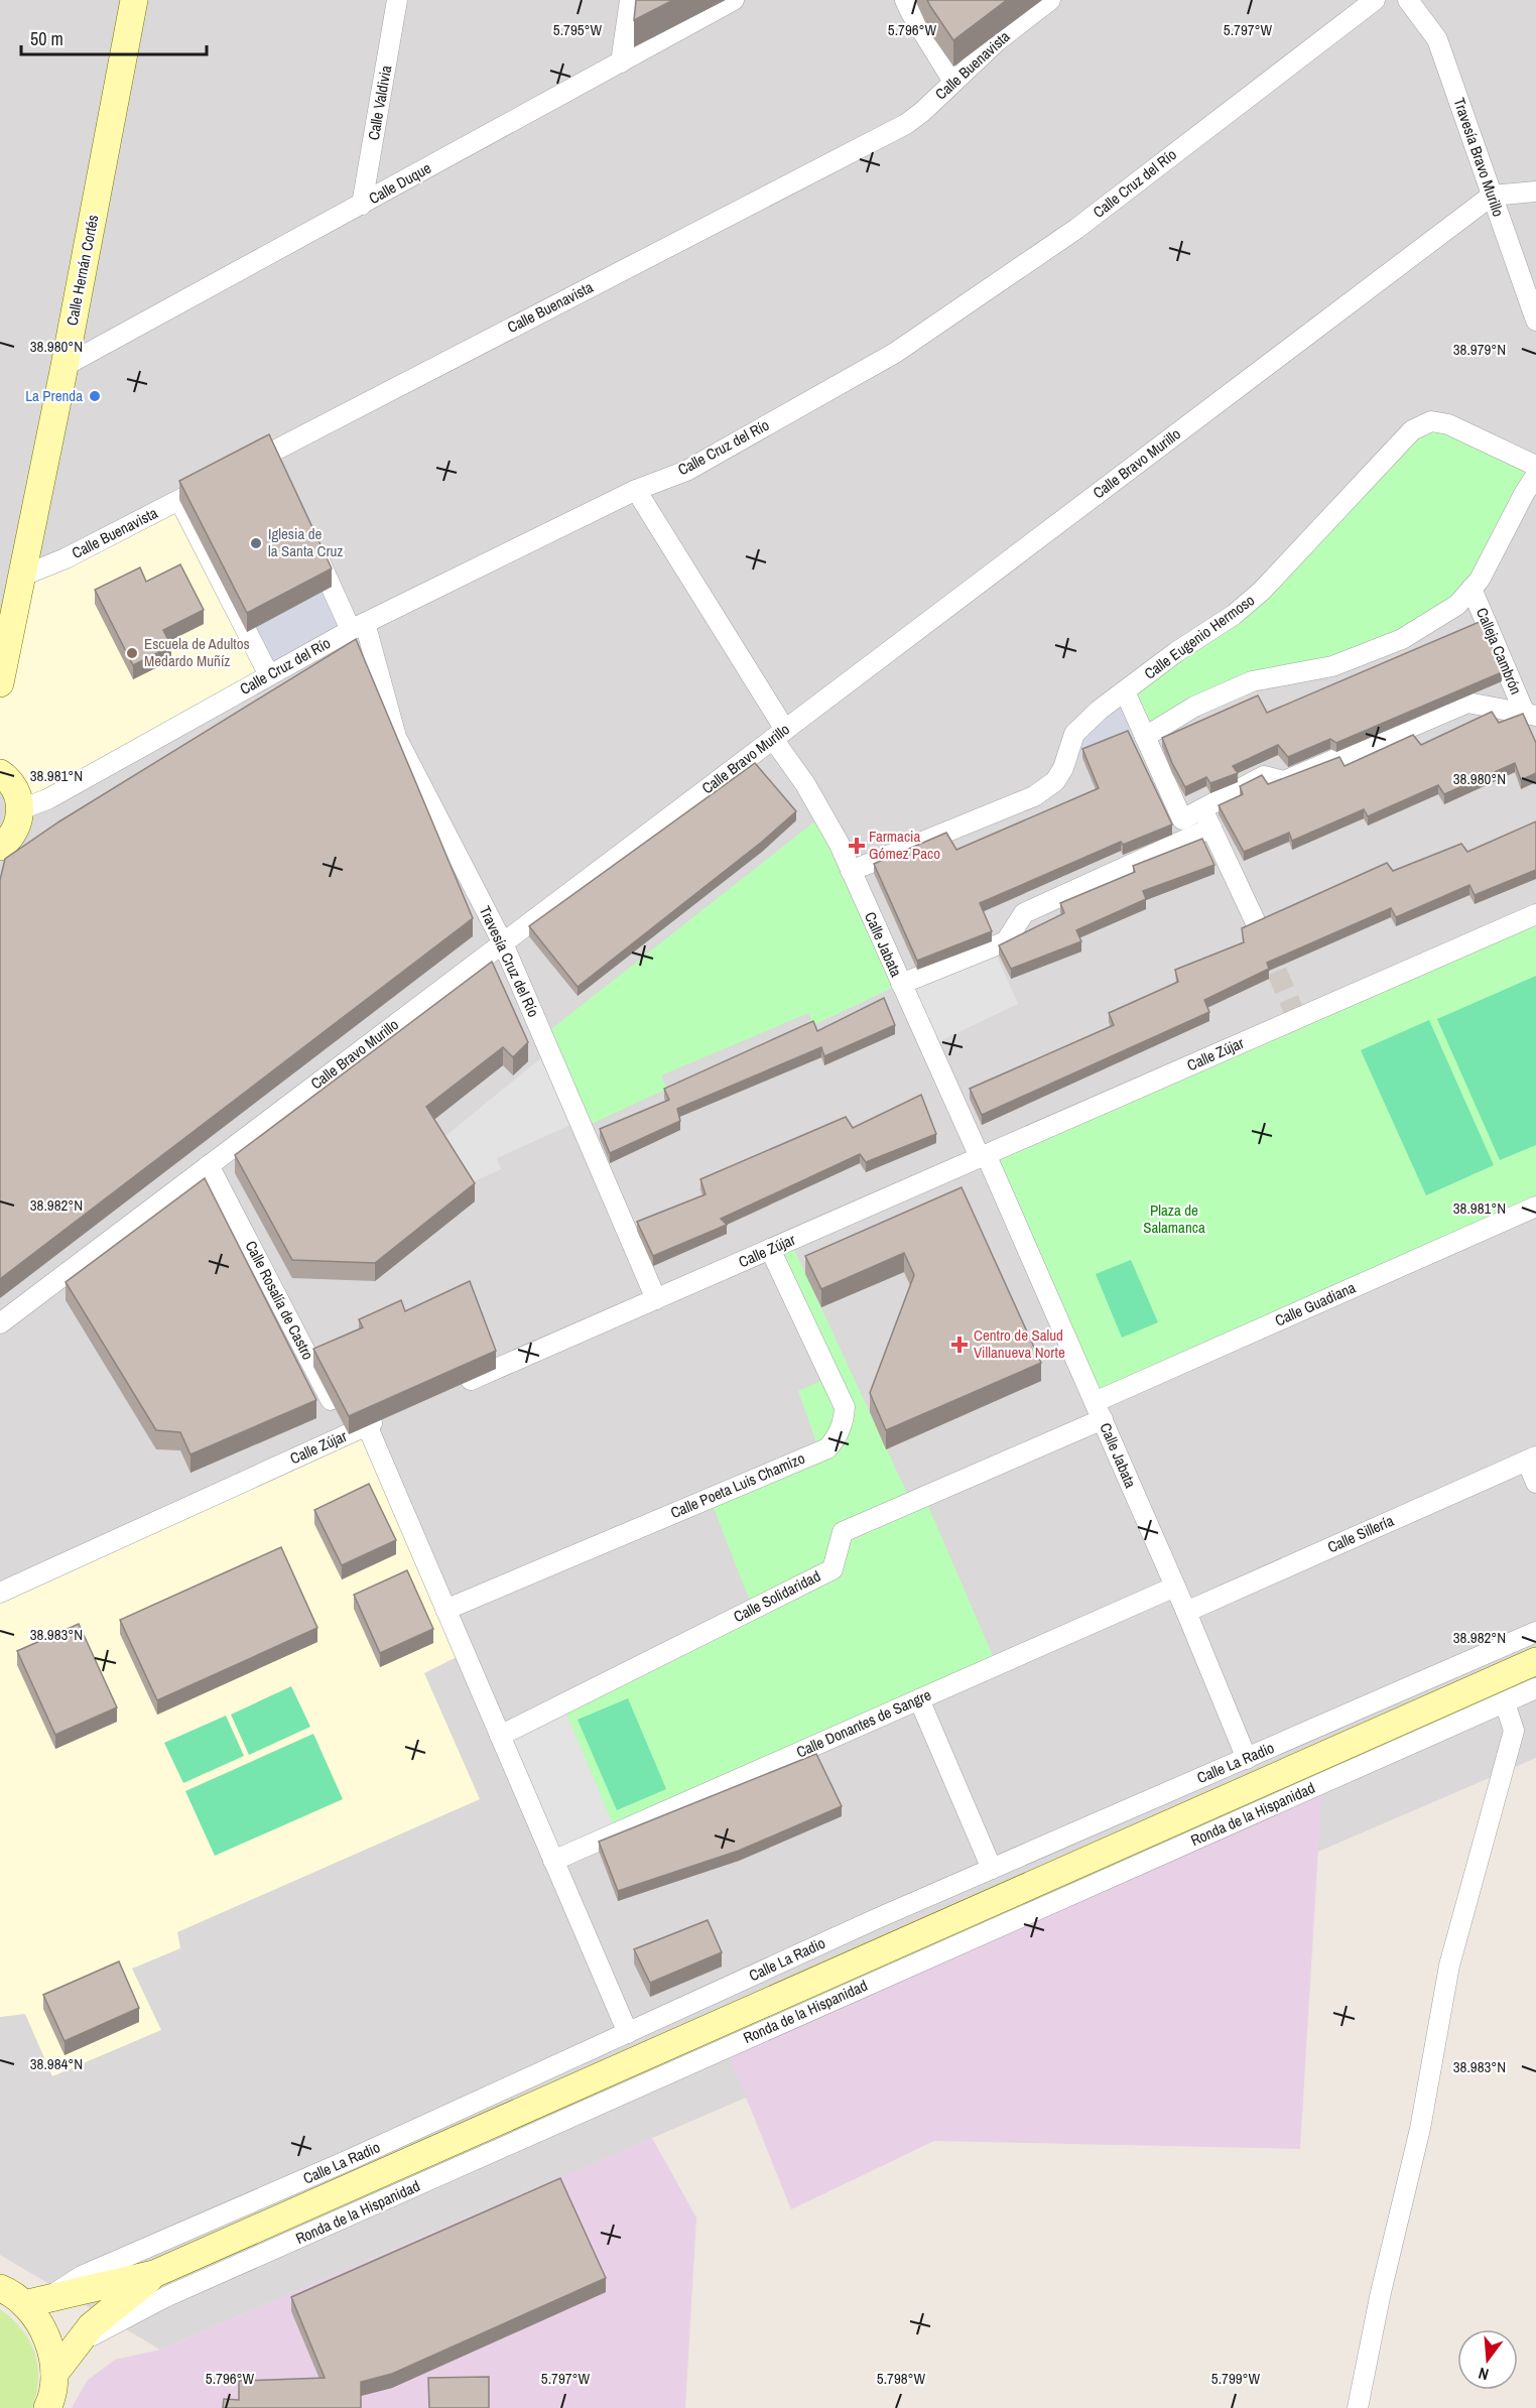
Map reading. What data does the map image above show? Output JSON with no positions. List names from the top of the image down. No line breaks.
{"streets":{"street":["Calle Buenavista","Calle Valdivia","Travesía Bravo Murillo","Calle Duque","Calle Cruz del Río","Calle Hernán Cortés","Calle Bravo Murillo","Calle Eugenio Hermoso","Calleja Cambrón","Calle Jabata","Travesía Cruz del Río","Calle Zújar","Calle Rosalía de Castro","Calle Guadiana","Calle Poeta Luis Chamizo","Calle Sillería","Calle Solidaridad","Calle Donantes de Sangre","Calle La Radio","Ronda de la Hispanidad"]},"crossings":[["Calle Buenavista","Calle Hernán Cortés"],["Calle Valdivia","Calle Duque"],["Travesía Bravo Murillo","Calle Bravo Murillo"],["Calle Duque","Calle Hernán Cortés"],["Calle Cruz del Río","Calle Jabata"],["Calle Cruz del Río","Travesía Cruz del Río"],["Calle Bravo Murillo","Calle Jabata"],["Calle Bravo Murillo","Travesía Cruz del Río"],["Calle Bravo Murillo","Calle Rosalía de Castro"],["Calle Eugenio Hermoso","Calle Jabata"],["Calle Jabata","Calle Zújar"],["Calle Jabata","Calle Guadiana"],["Calle Jabata","Calle Sillería"],["Calle Jabata","Calle Solidaridad"],["Calle Jabata","Calle Donantes de Sangre"],["Calle Jabata","Calle La Radio"],["Travesía Cruz del Río","Calle Zújar"],["Calle Zújar","Calle Rosalía de Castro"],["Calle Zújar","Calle Poeta Luis Chamizo"],["Calle Rosalía de Castro","Calle Poeta Luis Chamizo"],["Calle Rosalía de Castro","Calle Solidaridad"],["Calle Rosalía de Castro","Calle Donantes de Sangre"],["Calle Rosalía de Castro","Calle La Radio"],["Calle Guadiana","Calle Solidaridad"],["Calle La Radio","Ronda de la Hispanidad"]],"parks":["Plaza de Salamanca"],"places":{"other":["La Prenda","Iglesia de la Santa Cruz","Escuela de Adultos Medardo Muñíz"],"health":["Farmacia Gómez Paco","Centro de Salud Villanueva Norte"]},"scale_bar":"50 m","north":"bottom","coordinates":["5.795°W","5.796°W","5.797°W","38.980°N","38.979°N","38.981°N","38.982°N","38.983°N","38.984°N","5.798°W","5.799°W"]}
